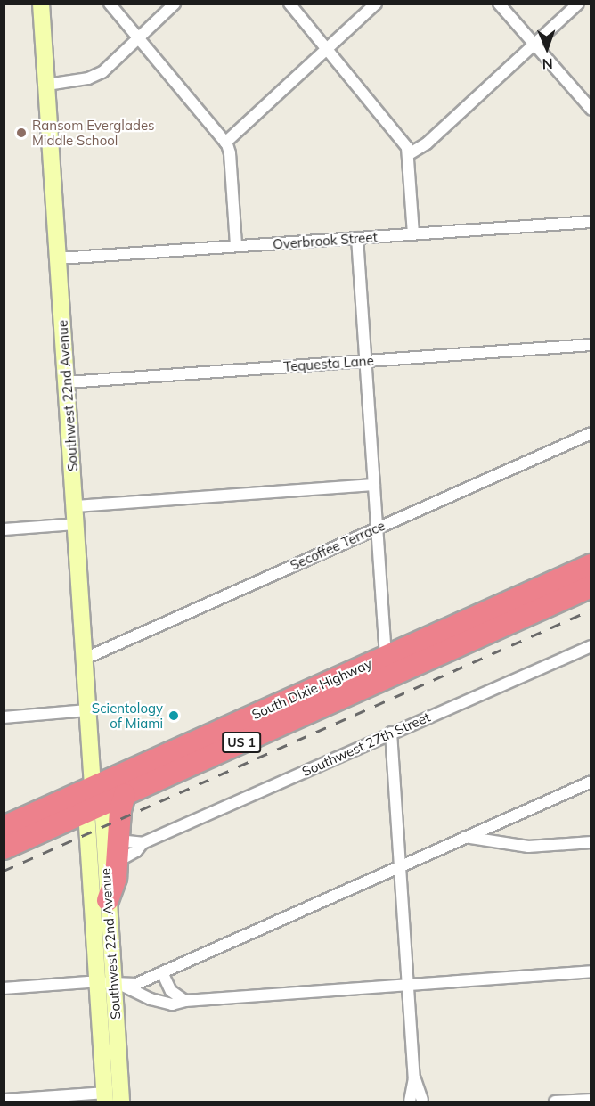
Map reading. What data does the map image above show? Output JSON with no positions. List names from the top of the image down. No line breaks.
{"streets":{"highway":["South Dixie Highway","US 1"],"street":["Overbrook Street","Tequesta Lane","Southwest 22nd Avenue","Secoffee Terrace","Southwest 27th Street"]},"crossings":[["Overbrook Street","Southwest 22nd Avenue"],["Tequesta Lane","Southwest 22nd Avenue"],["Southwest 22nd Avenue","Secoffee Terrace"],["Southwest 22nd Avenue","South Dixie Highway"]],"places":["Ransom Everglades Middle School","Scientology of Miami"],"north":"bottom"}
